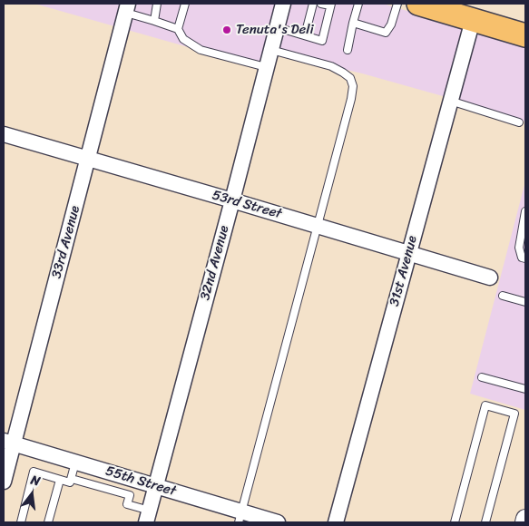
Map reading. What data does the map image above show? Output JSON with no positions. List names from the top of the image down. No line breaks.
{"streets":{"street":["53rd Street","33rd Avenue","32nd Avenue","31st Avenue","55th Street"]},"crossings":[["53rd Street","33rd Avenue"],["53rd Street","32nd Avenue"],["53rd Street","31st Avenue"],["33rd Avenue","55th Street"],["32nd Avenue","55th Street"]],"places":["Tenuta's Deli"],"north":"top"}
